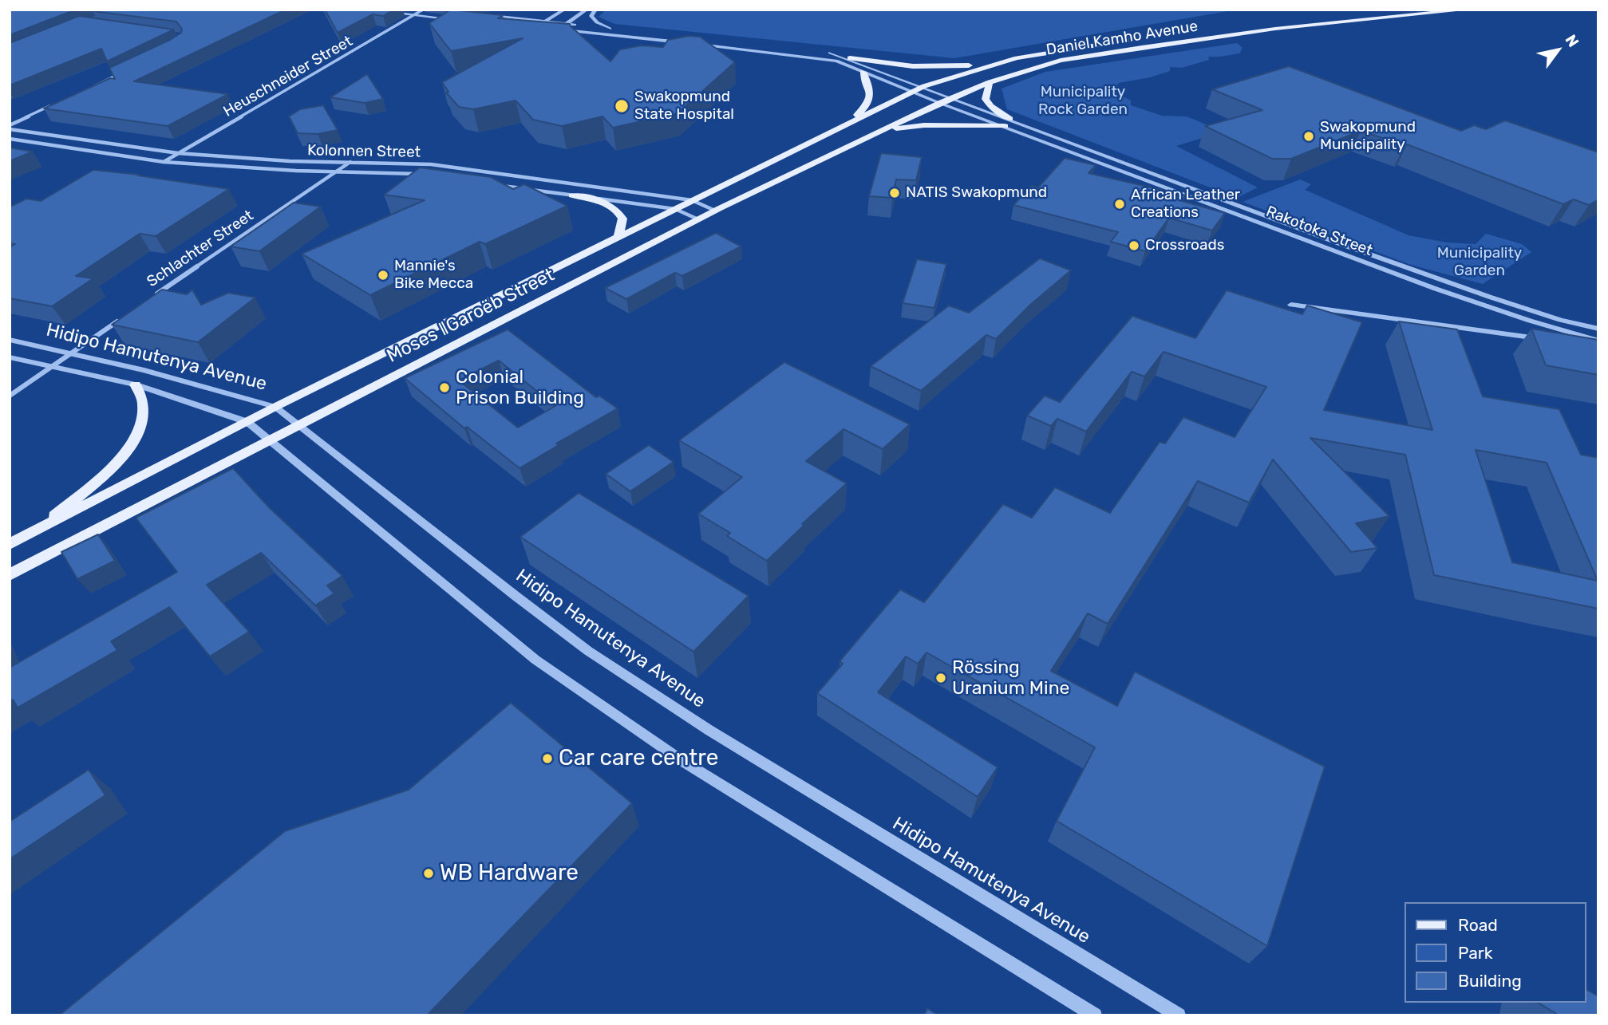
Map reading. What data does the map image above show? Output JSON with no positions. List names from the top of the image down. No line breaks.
{"streets":{"main road":["Daniel Kamho Avenue","Moses ǁGaroëb Street"],"street":["Heuschneider Street","Kolonnen Street","Rakotoka Street","Schlachter Street","Hidipo Hamutenya Avenue"]},"crossings":[["Daniel Kamho Avenue","Rakotoka Street"],["Daniel Kamho Avenue","Moses ǁGaroëb Street"],["Heuschneider Street","Kolonnen Street"],["Kolonnen Street","Schlachter Street"],["Kolonnen Street","Moses ǁGaroëb Street"],["Rakotoka Street","Moses ǁGaroëb Street"],["Moses ǁGaroëb Street","Hidipo Hamutenya Avenue"]],"parks":["Municipality Rock Garden","Municipality Garden"],"places":["Swakopmund State Hospital","Swakopmund Municipality","NATIS Swakopmund","African Leather Creations","Crossroads","Mannie's Bike Mecca","Colonial Prison Building","Rössing Uranium Mine","Car care centre","WB Hardware"],"legend":["Road","Park","Building"],"north":"top right"}
